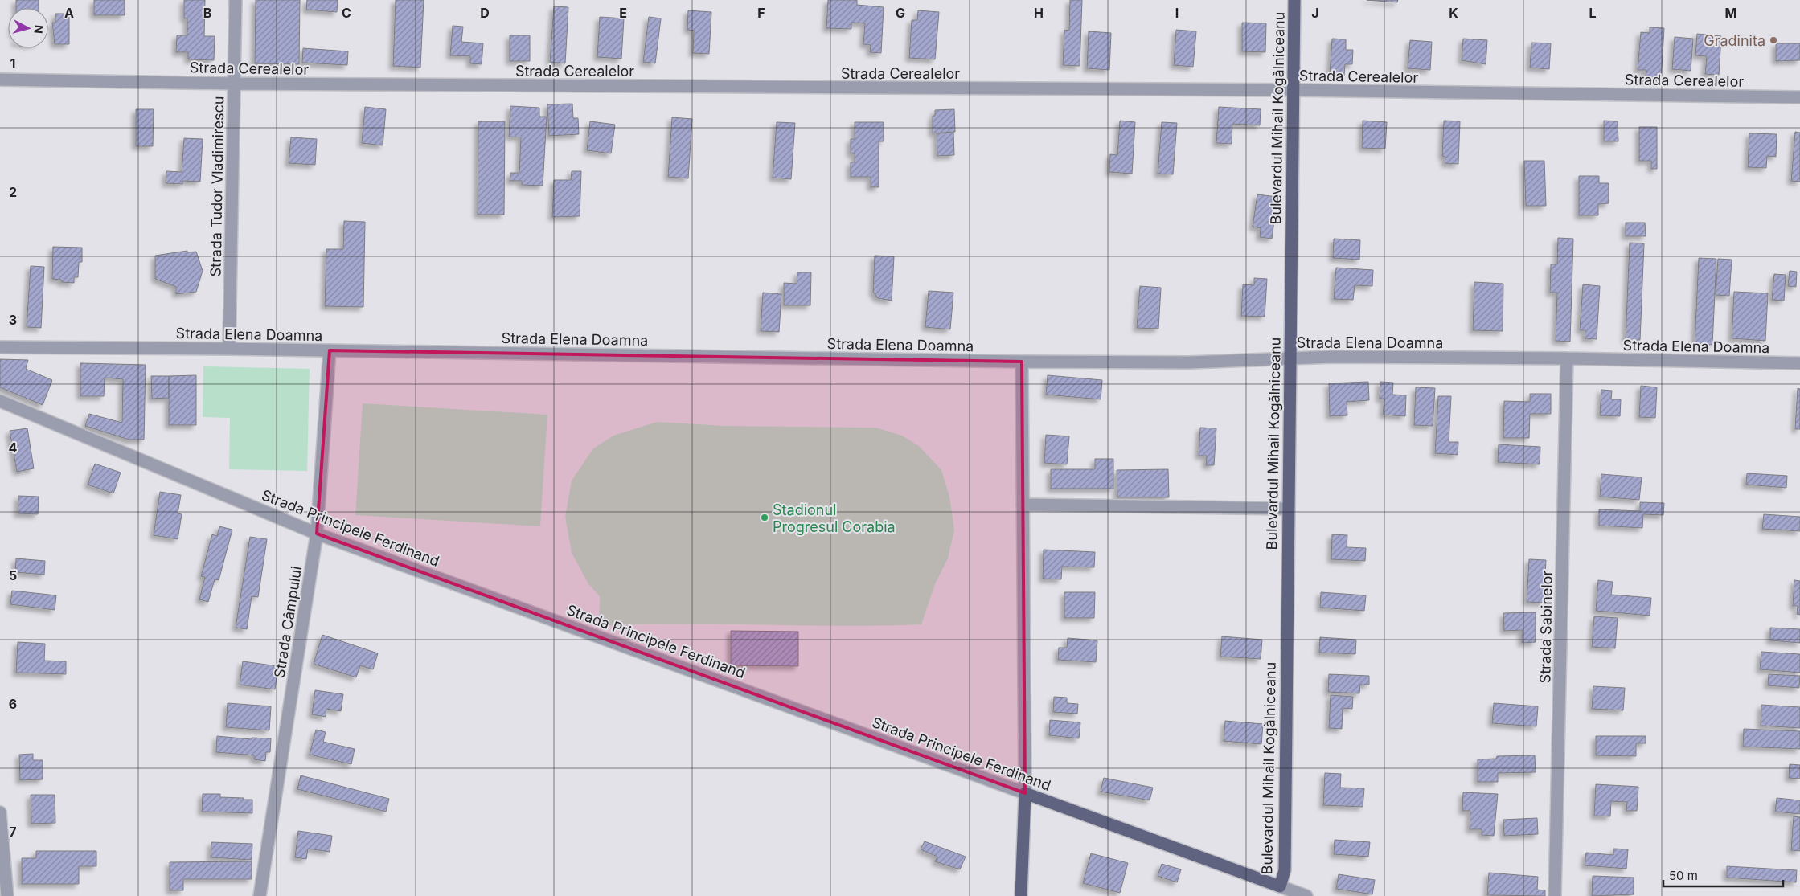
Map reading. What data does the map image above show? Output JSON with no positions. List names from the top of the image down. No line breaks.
{"streets":{"main road":["Bulevardul Mihail Kogălniceanu","Strada Principele Ferdinand"],"street":["Strada Cerealelor","Strada Tudor Vladimirescu","Strada Elena Doamna","Strada Câmpului","Strada Sabinelor"]},"crossings":[["Strada Cerealelor","Bulevardul Mihail Kogălniceanu"],["Strada Cerealelor","Strada Tudor Vladimirescu"],["Bulevardul Mihail Kogălniceanu","Strada Elena Doamna"],["Bulevardul Mihail Kogălniceanu","Strada Principele Ferdinand"],["Strada Tudor Vladimirescu","Strada Elena Doamna"],["Strada Elena Doamna","Strada Câmpului"],["Strada Elena Doamna","Strada Sabinelor"],["Strada Principele Ferdinand","Strada Câmpului"]],"places":["Gradinita","Stadionul Progresul Corabia"],"scale_bar":"50 m","north":"right","grid":{"columns":["A","B","C","D","E","F","G","H","I","J","K","L","M"],"rows":["1","2","3","4","5","6","7"]}}
